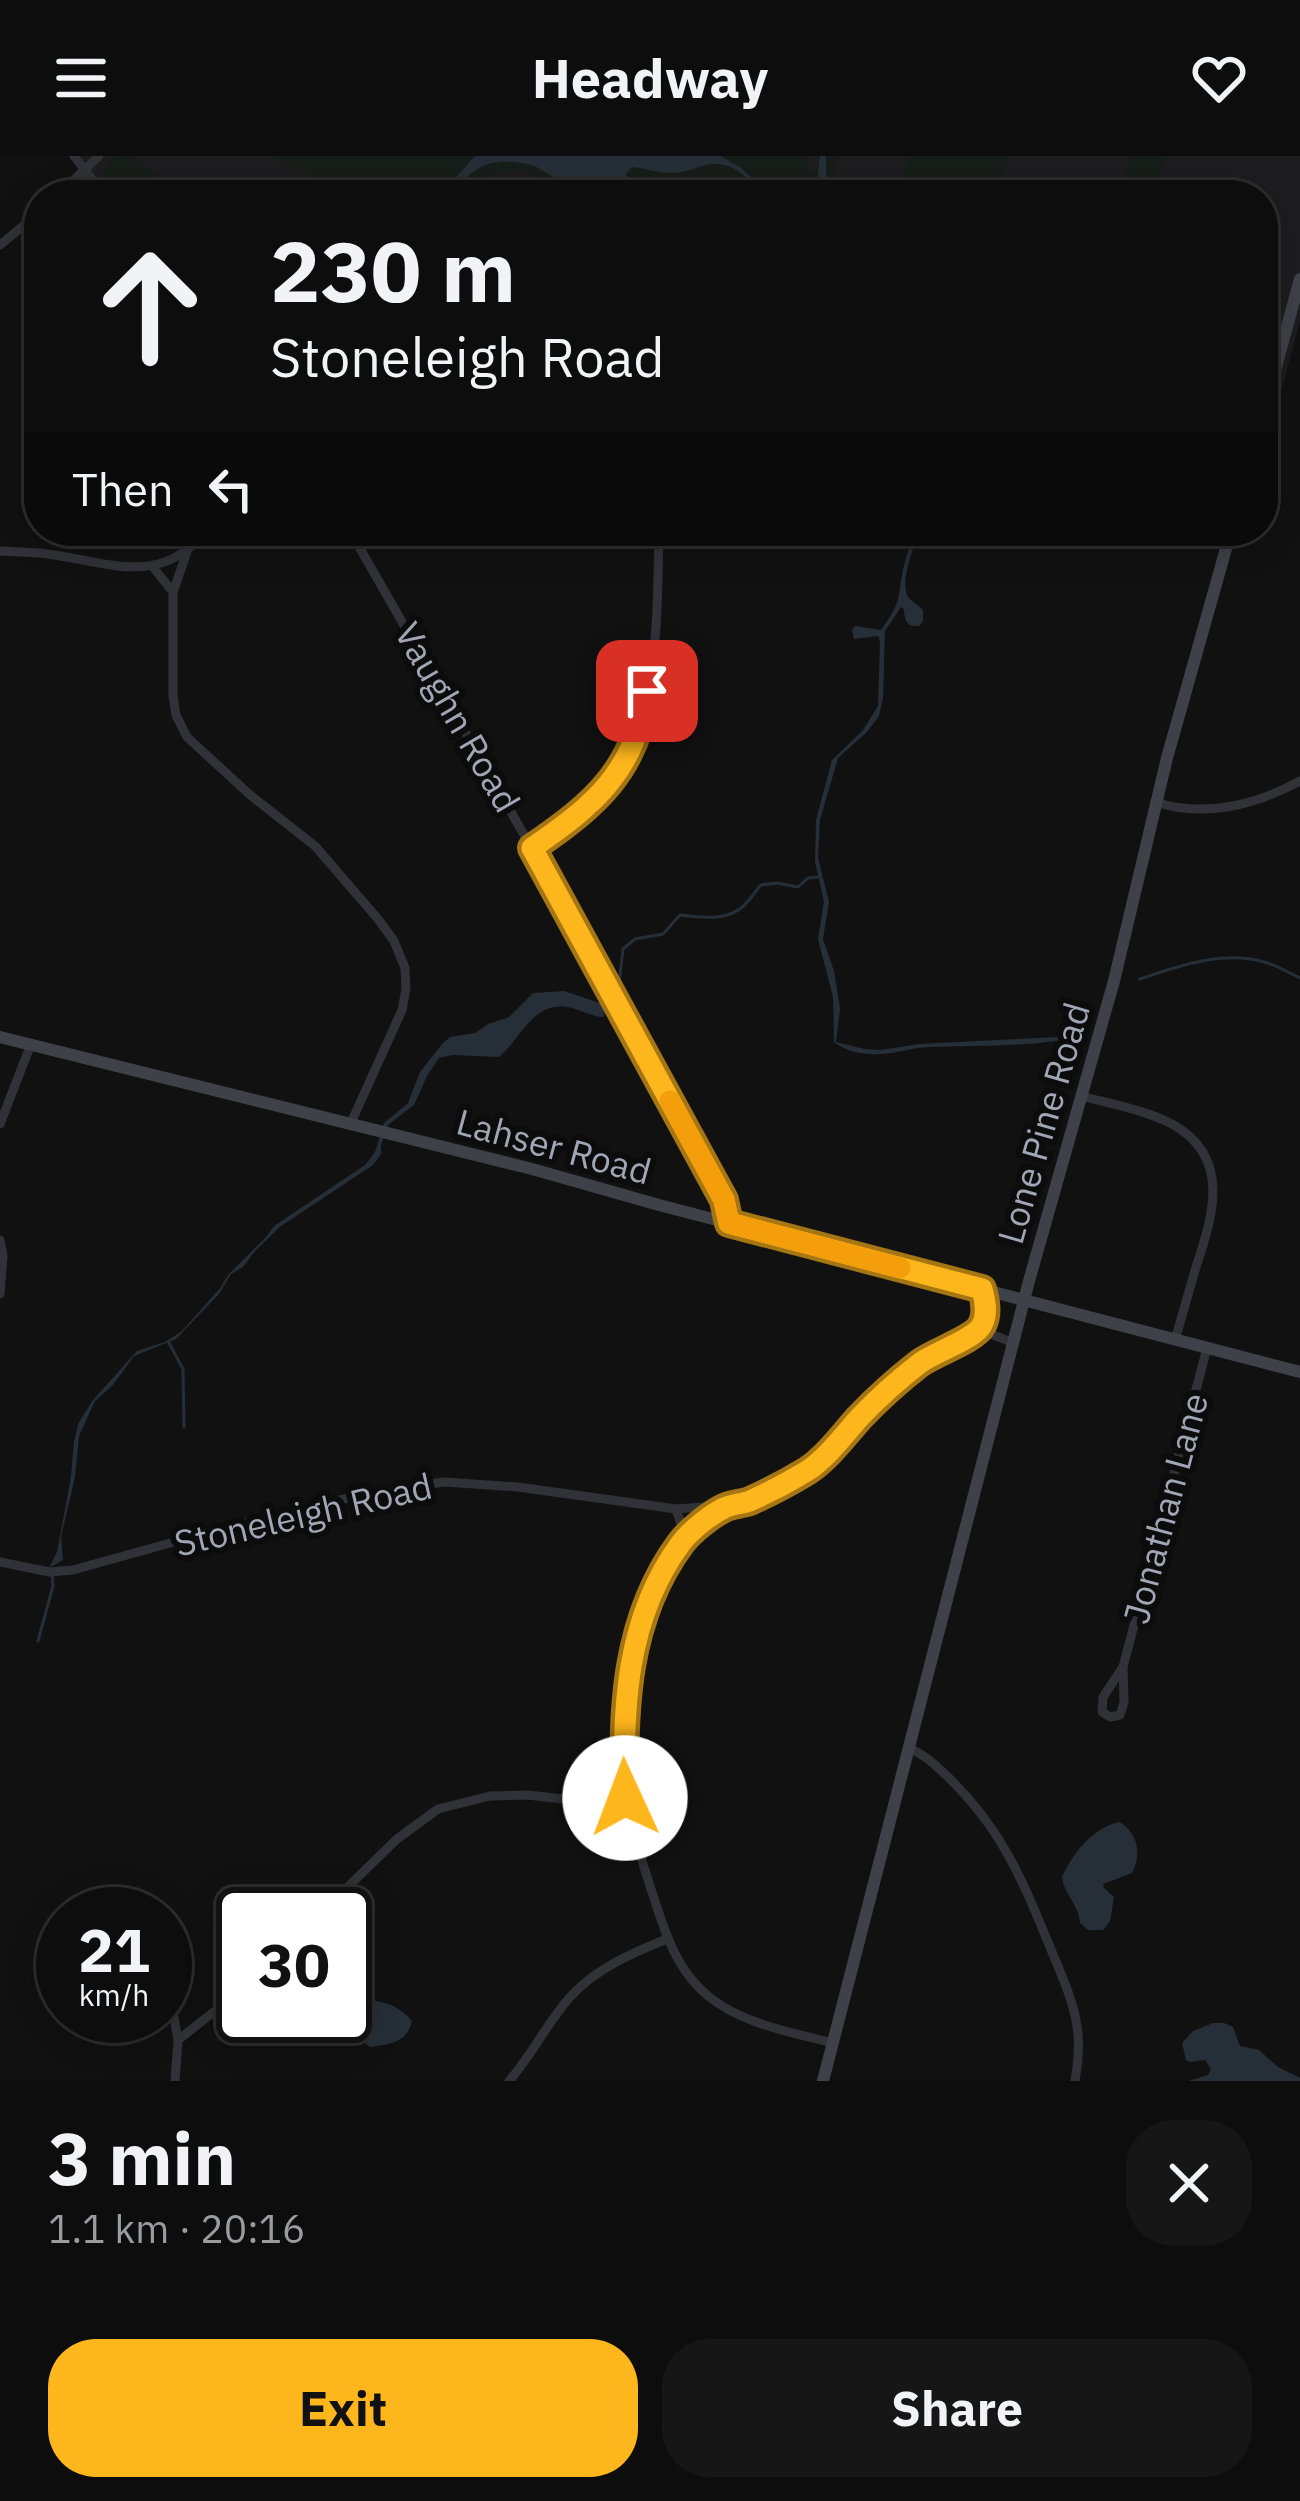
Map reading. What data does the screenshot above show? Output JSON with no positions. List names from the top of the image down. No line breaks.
{"streets":{"street":["Vaughn Road","Lone Pine Road","Lahser Road","Jonathan Lane","Stoneleigh Road"]},"crossings":[["Vaughn Road","Lahser Road"],["Lone Pine Road","Lahser Road"],["Lahser Road","Jonathan Lane"]],"page":{"header":"Headway","turn":["230 m","Stoneleigh Road"],"then":"Then","speed":"21 km/h","limit":"30","heading":["3 min","1.1 km · 20:16"],"buttons":["Exit","Share"]}}
